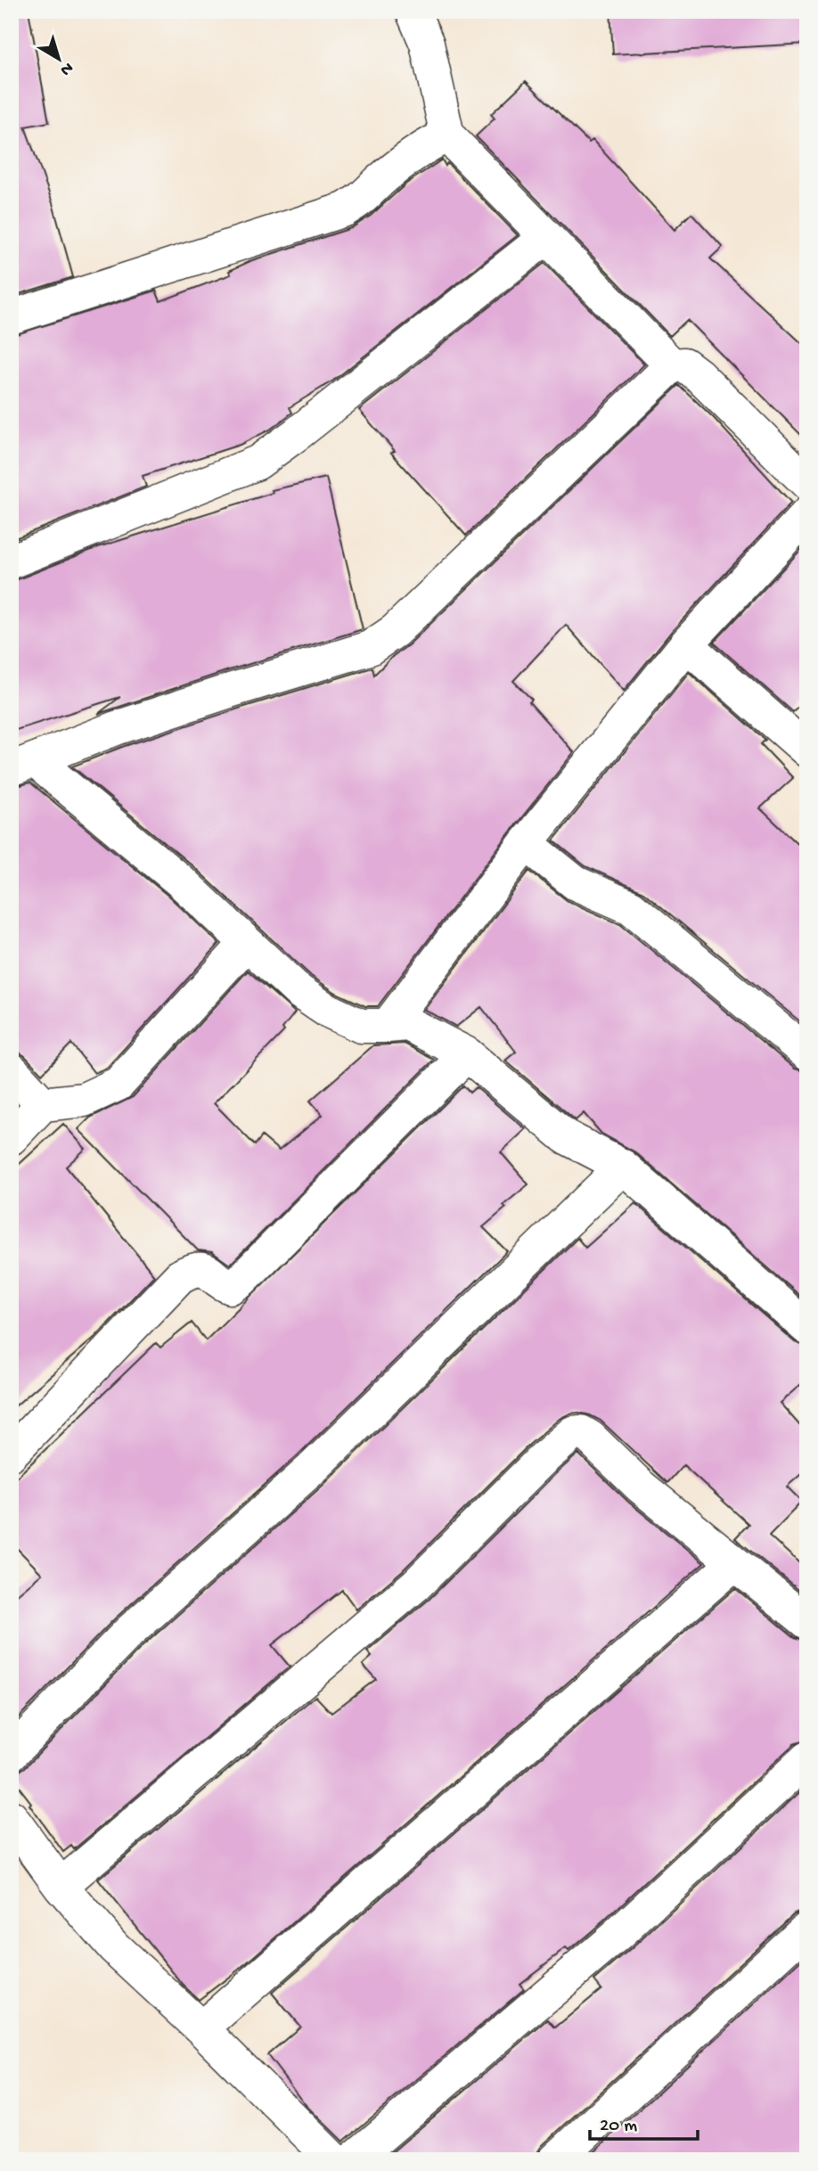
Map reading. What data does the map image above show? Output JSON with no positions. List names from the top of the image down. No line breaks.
{"scale_bar":"20 m","north":"bottom right"}
